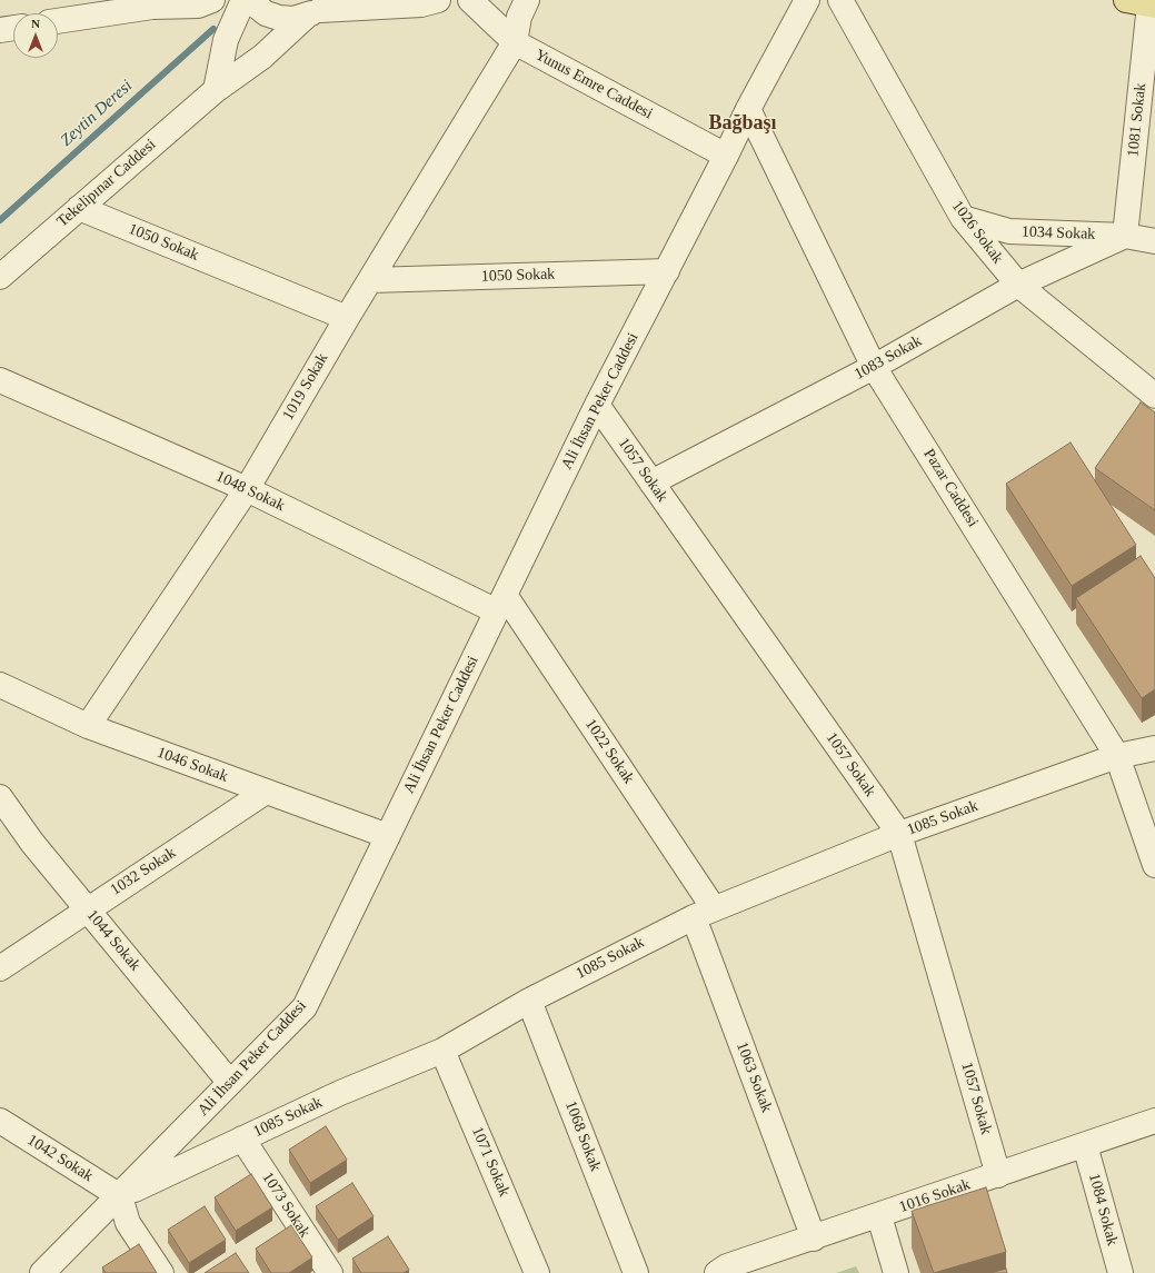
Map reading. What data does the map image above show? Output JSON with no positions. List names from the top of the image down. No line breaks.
{"streets":{"street":["Yunus Emre Caddesi","1081 Sokak","Tekelipınar Caddesi","1026 Sokak","1034 Sokak","1050 Sokak","1083 Sokak","1019 Sokak","Ali İhsan Peker Caddesi","1057 Sokak","Pazar Caddesi","1048 Sokak","1022 Sokak","1046 Sokak","1085 Sokak","1032 Sokak","1044 Sokak","1063 Sokak","1068 Sokak","1042 Sokak","1071 Sokak","1016 Sokak","1073 Sokak","1084 Sokak"]},"crossings":[["Yunus Emre Caddesi","1019 Sokak"],["Yunus Emre Caddesi","Ali İhsan Peker Caddesi"],["1081 Sokak","1034 Sokak"],["1081 Sokak","1083 Sokak"],["Tekelipınar Caddesi","1050 Sokak"],["1026 Sokak","1034 Sokak"],["1026 Sokak","1083 Sokak"],["1034 Sokak","1083 Sokak"],["1050 Sokak","1019 Sokak"],["1050 Sokak","Ali İhsan Peker Caddesi"],["1083 Sokak","1057 Sokak"],["1083 Sokak","Pazar Caddesi"],["1019 Sokak","1048 Sokak"],["1019 Sokak","1046 Sokak"],["Ali İhsan Peker Caddesi","1057 Sokak"],["Ali İhsan Peker Caddesi","Pazar Caddesi"],["Ali İhsan Peker Caddesi","1048 Sokak"],["Ali İhsan Peker Caddesi","1022 Sokak"],["Ali İhsan Peker Caddesi","1046 Sokak"],["Ali İhsan Peker Caddesi","1085 Sokak"],["Ali İhsan Peker Caddesi","1044 Sokak"],["Ali İhsan Peker Caddesi","1042 Sokak"],["1057 Sokak","1085 Sokak"],["1057 Sokak","1016 Sokak"],["Pazar Caddesi","1085 Sokak"],["1048 Sokak","1022 Sokak"],["1022 Sokak","1085 Sokak"],["1022 Sokak","1063 Sokak"],["1046 Sokak","1032 Sokak"],["1085 Sokak","1063 Sokak"],["1085 Sokak","1068 Sokak"],["1085 Sokak","1042 Sokak"],["1085 Sokak","1071 Sokak"],["1085 Sokak","1073 Sokak"],["1032 Sokak","1044 Sokak"],["1063 Sokak","1016 Sokak"],["1016 Sokak","1084 Sokak"]],"districts":["Bağbaşı"],"water":["Zeytin Deresi"],"north":"top"}
